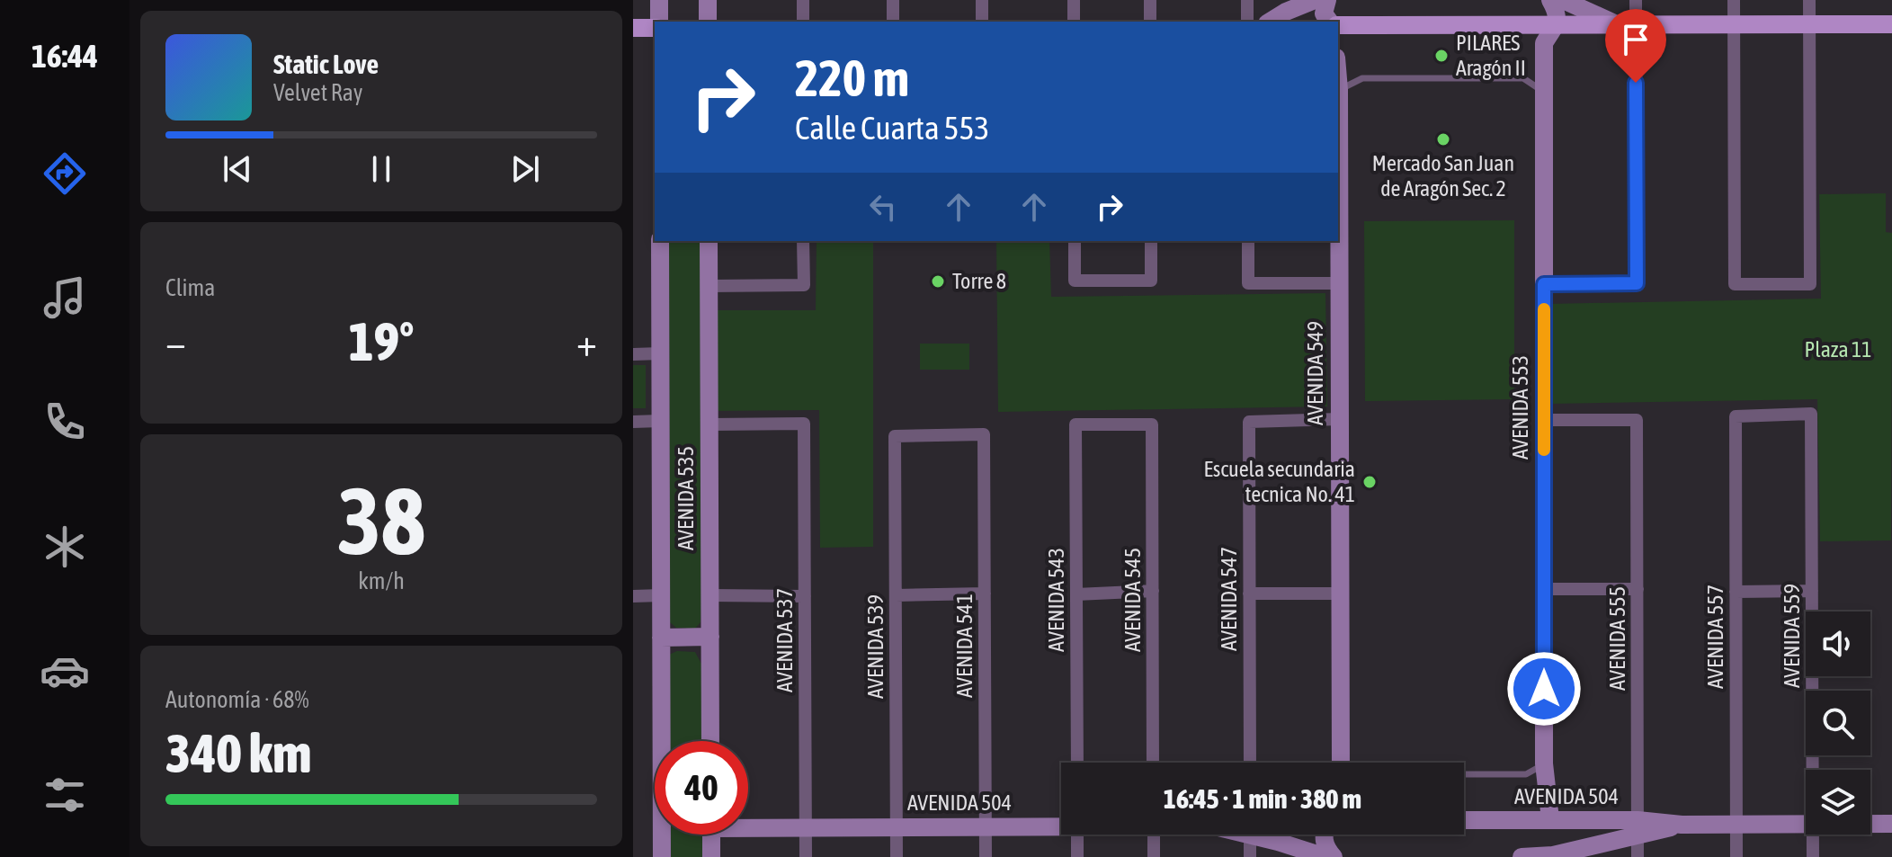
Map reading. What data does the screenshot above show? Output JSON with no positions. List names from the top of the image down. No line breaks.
{"streets":{"street":["AVENIDA 549","AVENIDA 553","AVENIDA 535","AVENIDA 547","AVENIDA 543","AVENIDA 545","AVENIDA 559","AVENIDA 557","AVENIDA 555","AVENIDA 537","AVENIDA 541","AVENIDA 539","AVENIDA 504"]},"crossings":[["AVENIDA 549","AVENIDA 547"],["AVENIDA 553","AVENIDA 555"],["AVENIDA 553","AVENIDA 504"],["AVENIDA 535","AVENIDA 537"],["AVENIDA 543","AVENIDA 545"],["AVENIDA 559","AVENIDA 557"],["AVENIDA 557","AVENIDA 504"],["AVENIDA 555","AVENIDA 504"],["AVENIDA 537","AVENIDA 504"],["AVENIDA 541","AVENIDA 539"],["AVENIDA 541","AVENIDA 504"],["AVENIDA 539","AVENIDA 504"]],"parks":["Plaza 11"],"places":["PILARES Aragón II","Mercado San Juan de Aragón Sec. 2","Torre 8","Escuela secundaria tecnica No. 41"],"page":{"tabs":"16:44","turn":["220 m","Calle Cuarta 553"],"song":["Static Love","Velvet Ray"],"tile":["Clima",["38","km/h"],["Autonomía · 68%","340 km"]],"heat":["−","19°","+"],"limit":"40","trip":"16:45 · 1 min · 380 m"}}
